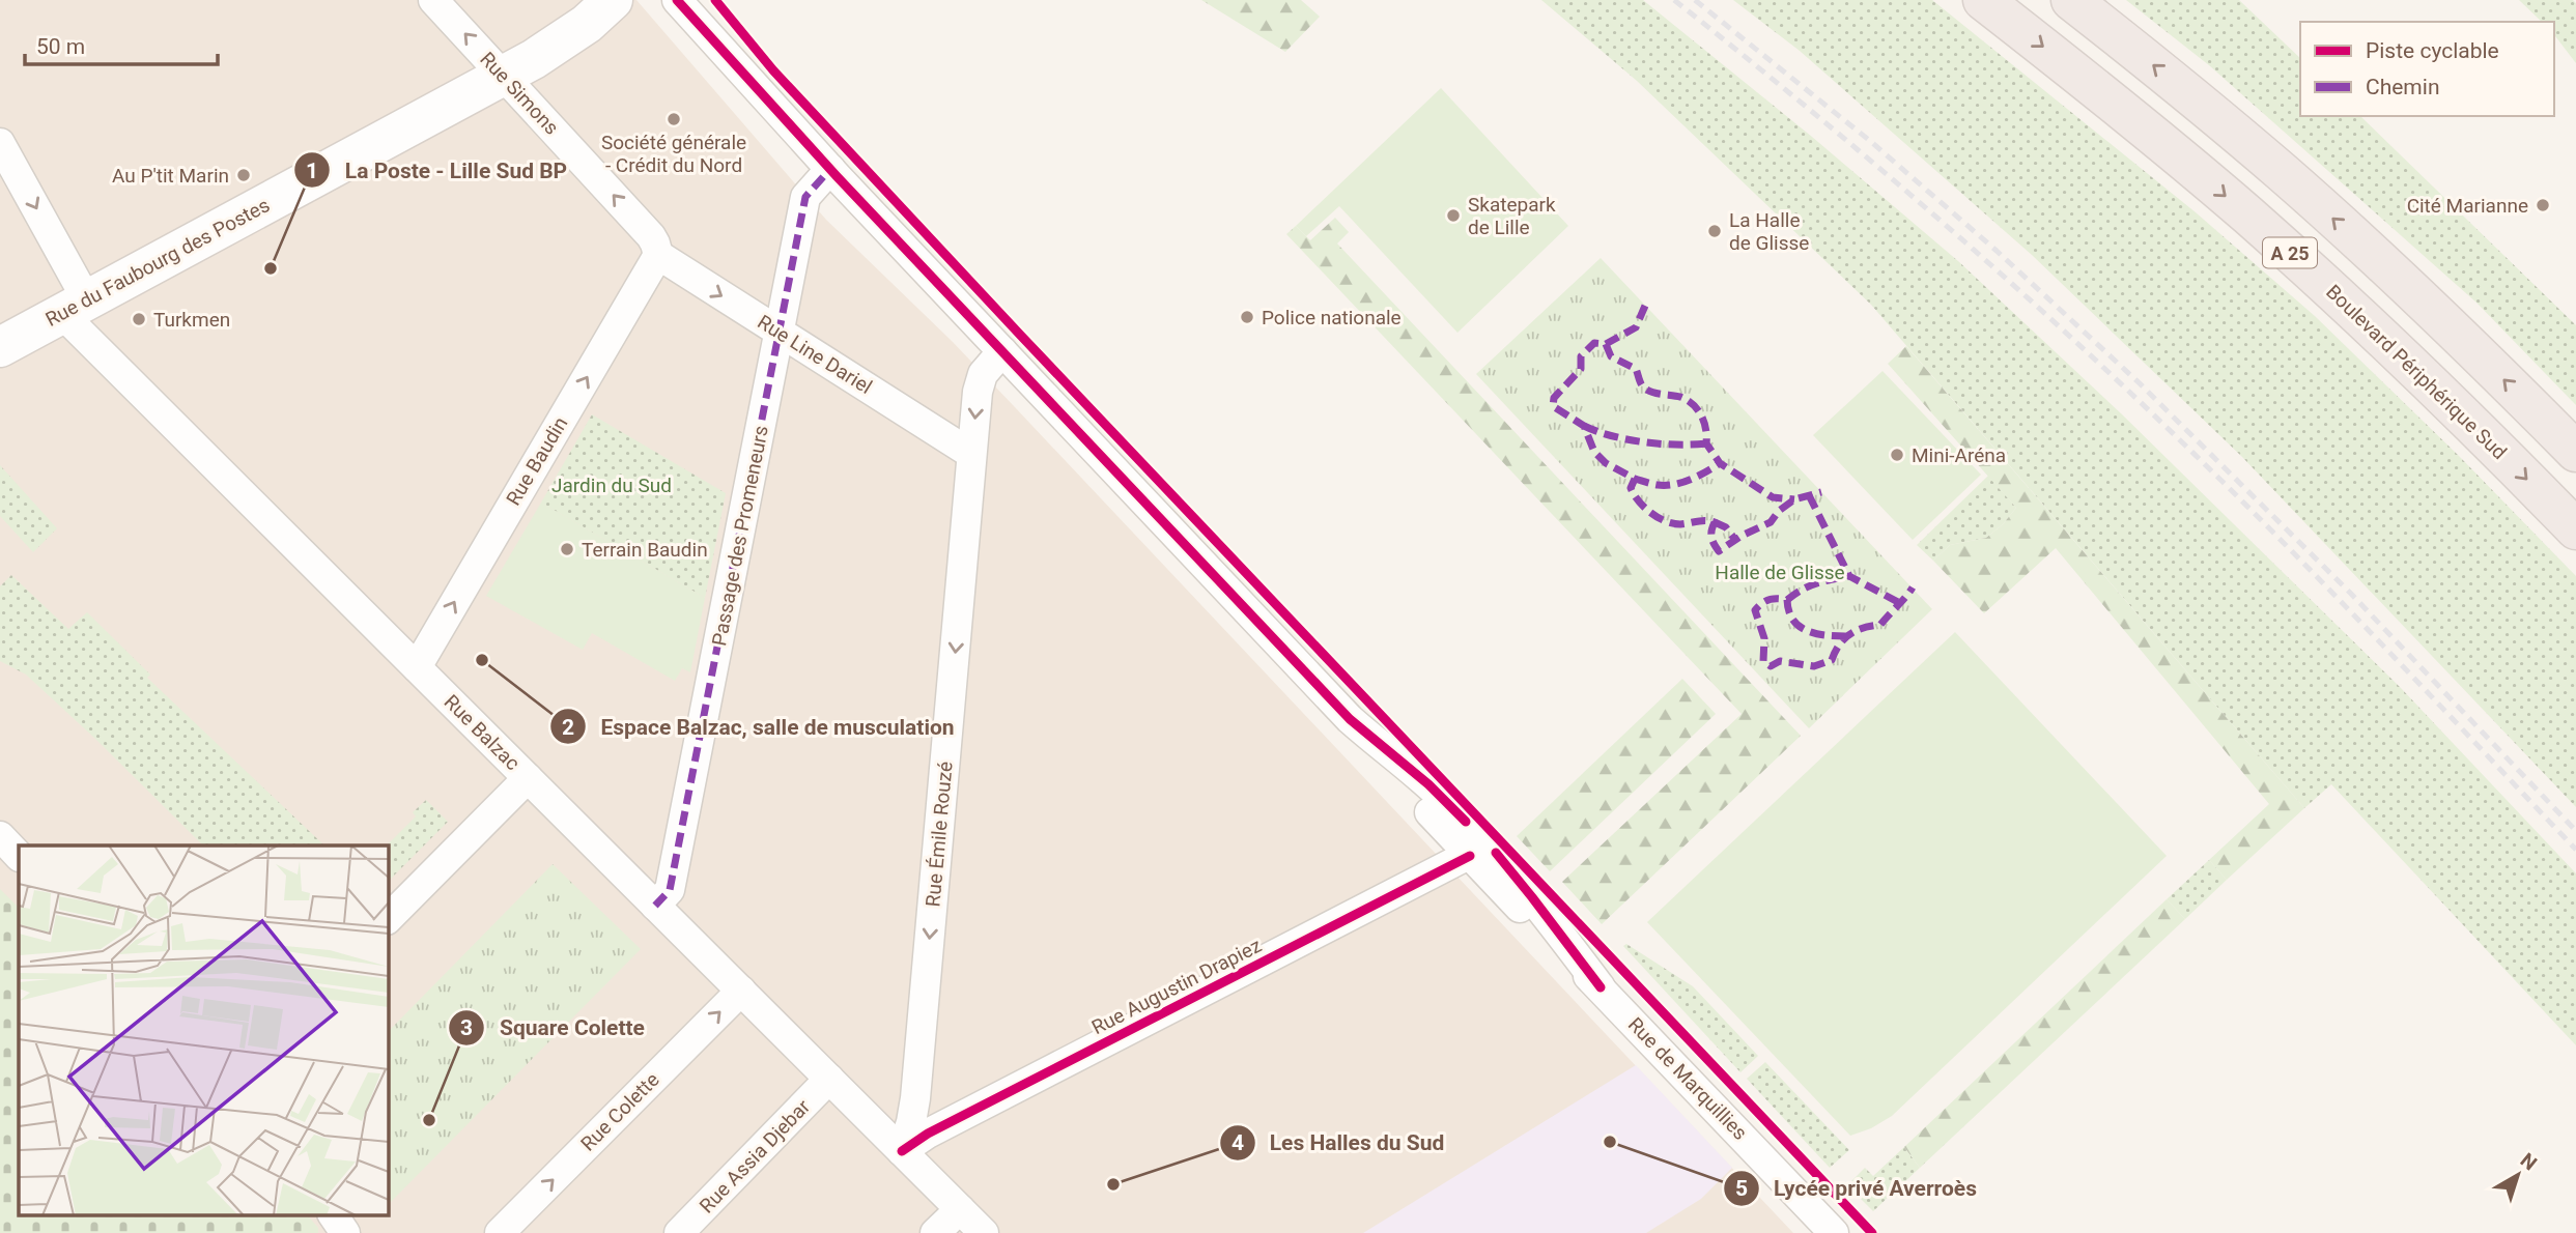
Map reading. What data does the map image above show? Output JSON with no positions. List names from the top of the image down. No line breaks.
{"streets":{"highway":["A 25","Boulevard Périphérique Sud"],"main road":["Rue du Faubourg des Postes"],"street":["Rue Simons","Rue Line Dariel","Rue Baudin","Passage des Promeneurs","Rue Balzac","Rue Émile Rouzé","Rue Augustin Drapiez","Rue de Marquillies","Rue Colette","Rue Assia Djebar"]},"crossings":[["Rue Simons","Rue du Faubourg des Postes"],["Rue Simons","Rue Line Dariel"],["Rue Simons","Rue Baudin"],["Rue du Faubourg des Postes","Rue Balzac"],["Rue Line Dariel","Rue Baudin"],["Rue Line Dariel","Passage des Promeneurs"],["Rue Line Dariel","Rue Émile Rouzé"],["Rue Baudin","Rue Balzac"],["Passage des Promeneurs","Rue Balzac"],["Passage des Promeneurs","Rue de Marquillies"],["Rue Balzac","Rue Émile Rouzé"],["Rue Balzac","Rue Augustin Drapiez"],["Rue Balzac","Rue Colette"],["Rue Balzac","Rue Assia Djebar"],["Rue Émile Rouzé","Rue Augustin Drapiez"],["Rue Émile Rouzé","Rue de Marquillies"],["Rue Augustin Drapiez","Rue de Marquillies"]],"one_way":["Rue Simons","Rue Line Dariel","Rue Baudin","Rue Émile Rouzé","Rue Colette"],"parks":["Jardin du Sud","Halle de Glisse"],"places":["Société générale - Crédit du Nord","Au P'tit Marin","Cité Marianne","Skatepark de Lille","La Halle de Glisse","La Poste - Lille Sud BP","Police nationale","Turkmen","Mini-Aréna","Terrain Baudin","Espace Balzac, salle de musculation","Square Colette","Lycée privé Averroès","Les Halles du Sud"],"legend":["Piste cyclable","Chemin"],"scale_bar":"50 m","north":"top right"}
